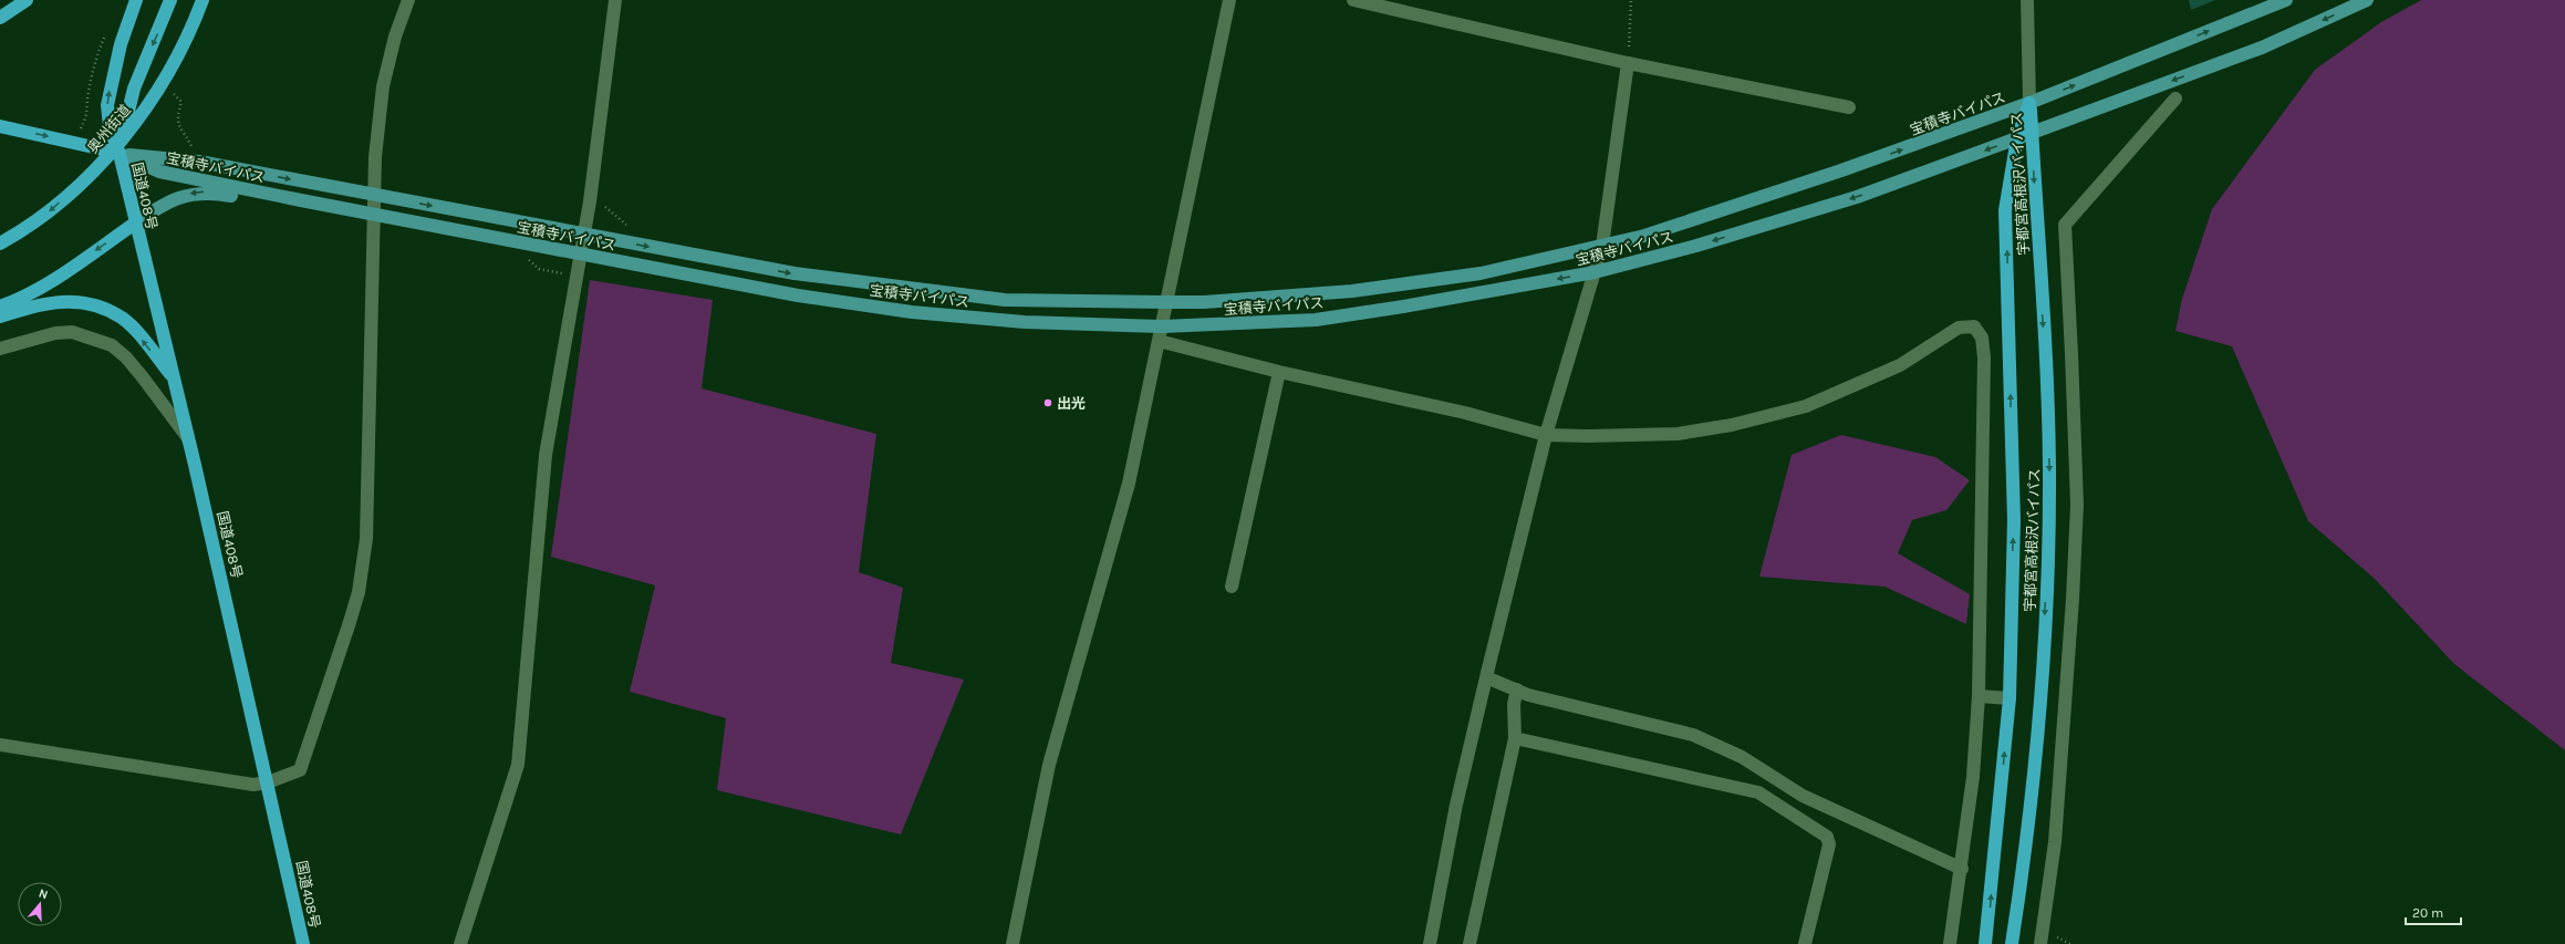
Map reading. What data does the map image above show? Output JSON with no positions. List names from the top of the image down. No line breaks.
{"streets":{"highway":["奥州街道","宇都宮高根沢バイパス","国道408号"],"main road":["宝積寺バイパス"]},"crossings":[["宝積寺バイパス","宇都宮高根沢バイパス"],["宝積寺バイパス","国道408号"]],"places":["出光"],"scale_bar":"20 m","north":"top"}
